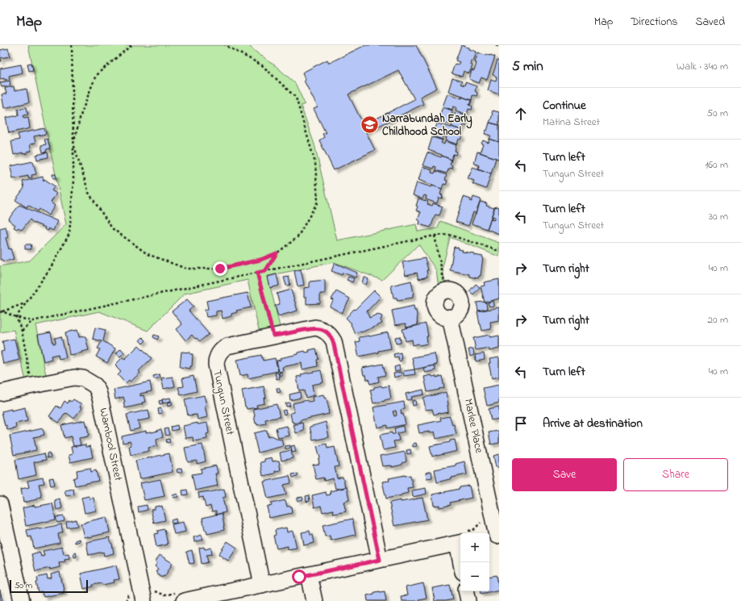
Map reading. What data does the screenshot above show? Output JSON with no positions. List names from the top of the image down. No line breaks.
{"streets":{"street":["Tungun Street","Marlee Place","Wambool Street"]},"places":{"school or university":["Narrabundah Early Childhood School"]},"scale_bar":"50 m","page":{"header":"Map","nav":["Map","Directions","Saved"],"heading":["5 min","Walk · 340 m"],"list":[["Continue","Matina Street","50 m"],["Turn left","Tungun Street","160 m"],["Turn left","Tungun Street","30 m"],["Turn right","40 m"],["Turn right","20 m"],["Turn left","40 m"],"Arrive at destination"],"buttons":["Save","Share"],"map_buttons":["+","−"],"scale":"50 m"}}
